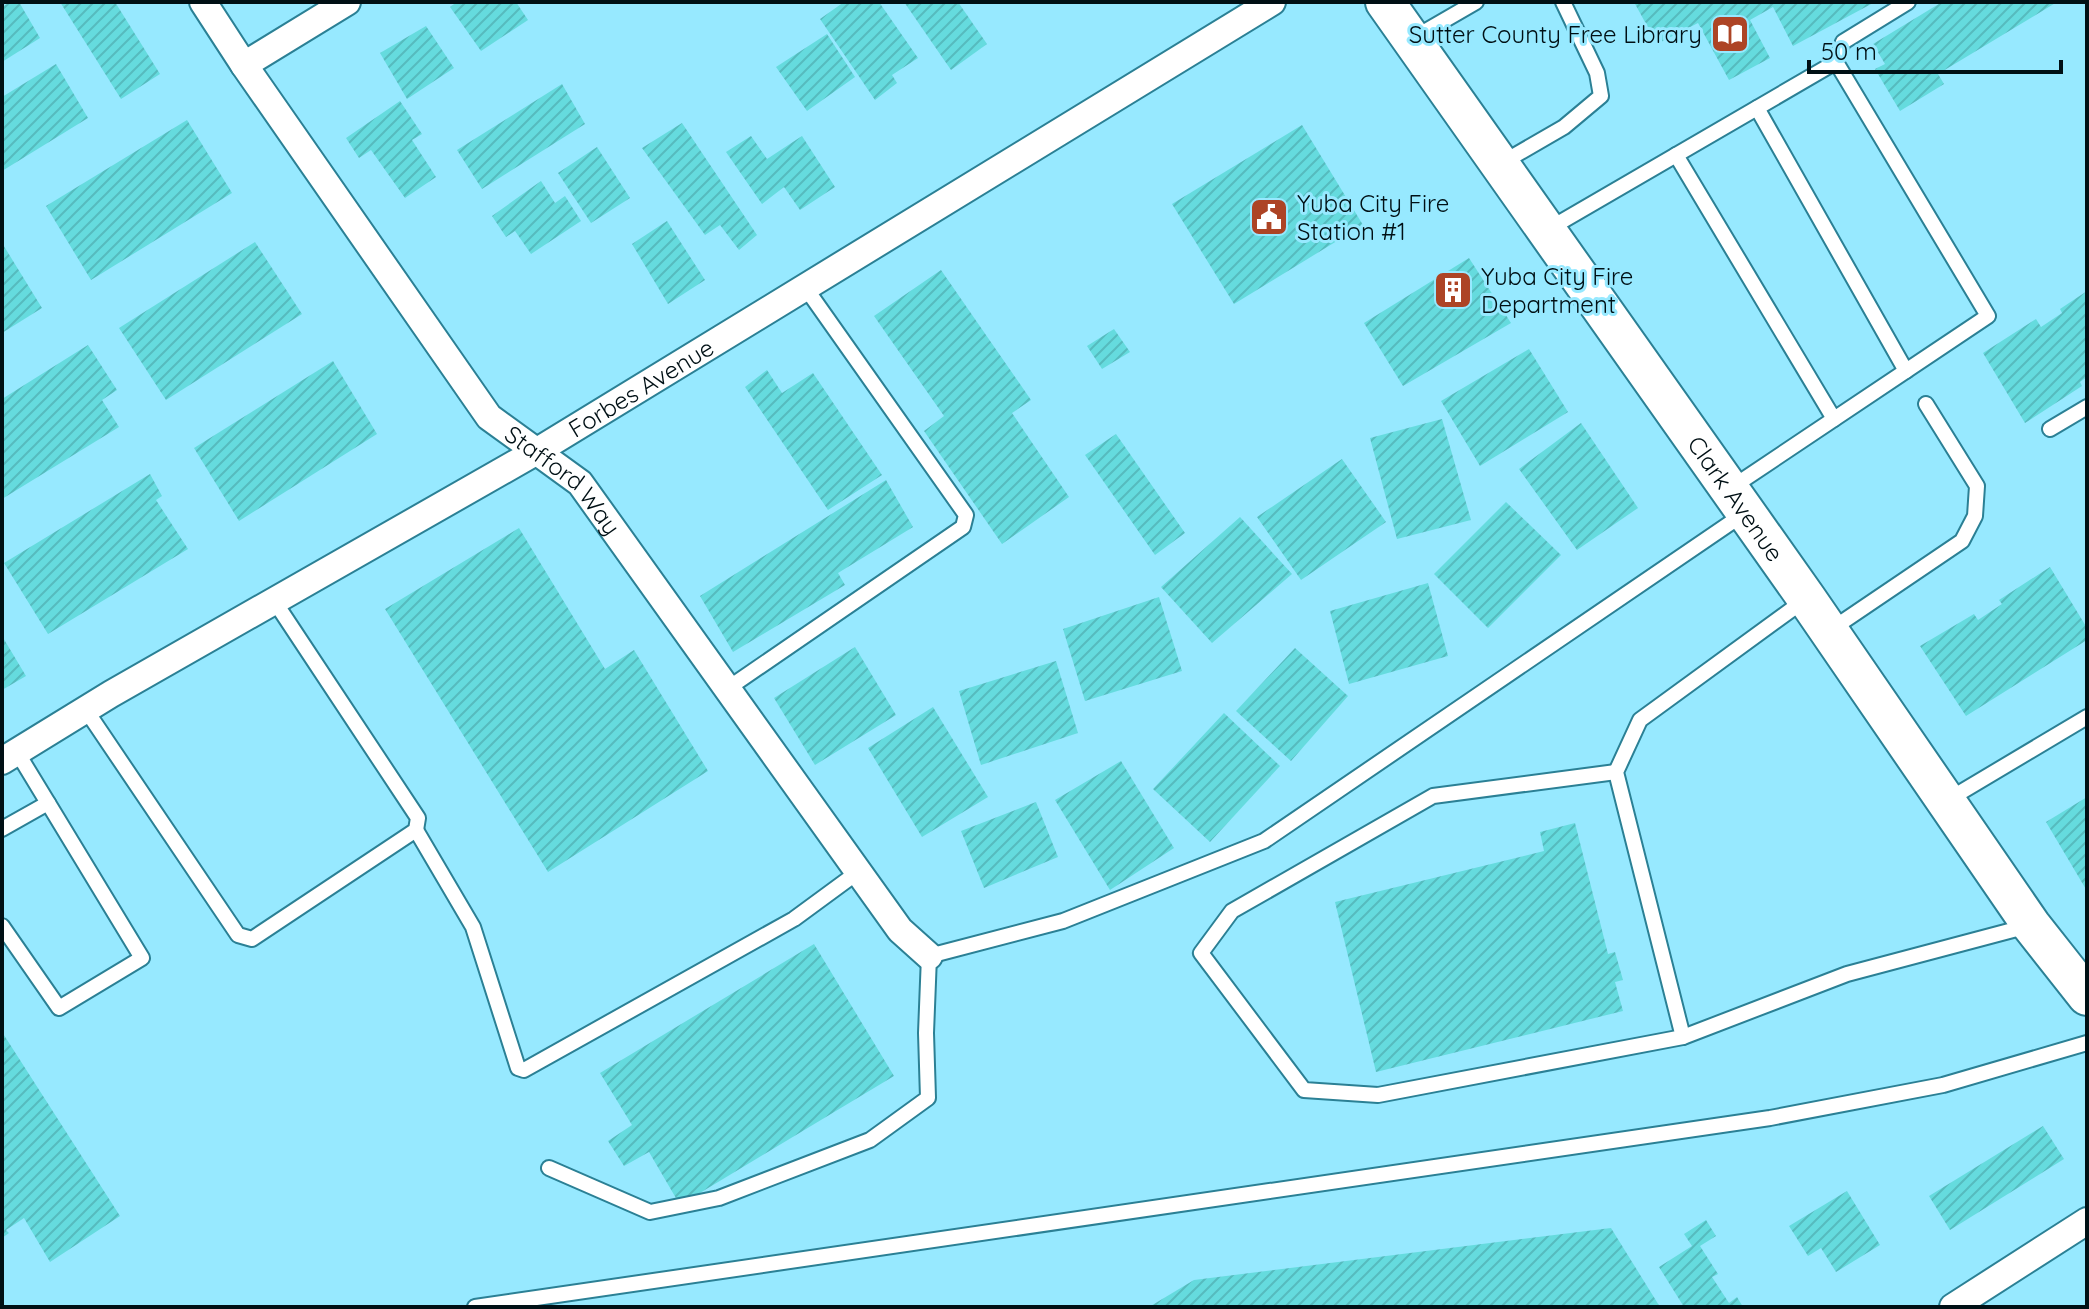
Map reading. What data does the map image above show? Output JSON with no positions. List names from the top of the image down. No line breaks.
{"streets":{"street":["Forbes Avenue","Stafford Way","Clark Avenue"]},"crossings":[["Forbes Avenue","Stafford Way"]],"places":{"library":["Sutter County Free Library"],"public building":["Yuba City Fire Station #1"],"building":["Yuba City Fire Department"]},"scale_bar":"50 m"}
